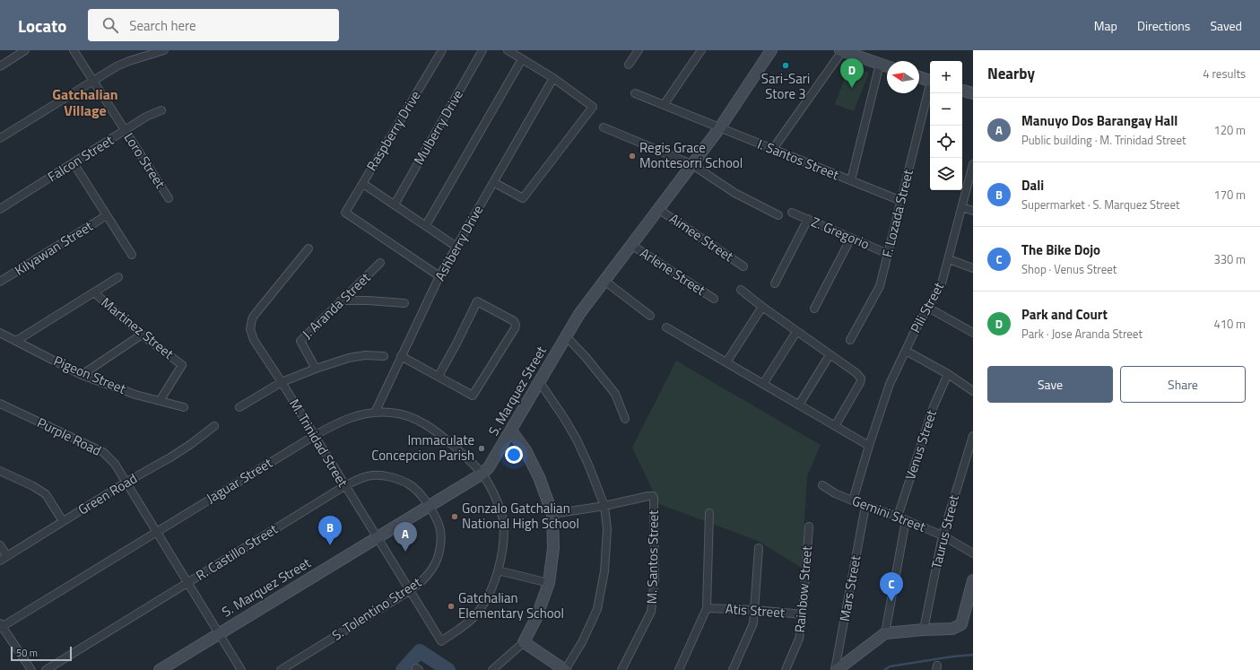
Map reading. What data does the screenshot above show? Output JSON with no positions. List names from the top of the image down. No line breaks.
{"streets":{"street":["Mulberry Drive","Raspberry Drive","Falcon Street","I. Santos Street","Loro Street","F. Lozada Street","Z. Gregorio","Aimee Street","Ashberry Drive","Kilyawan Street","Arlene Street","J. Aranda Street","Pili Street","Martinez Street","Pigeon Street","S. Marquez Street","Purple Road","M. Trinidad Street","Venus Street","Jaguar Street","Green Road","Gemini Street","Taurus Street","R. Castillo Street","M. Santos Street","Mars Street","Rainbow Street","S. Tolentino Street","Atis Street"]},"crossings":[["Raspberry Drive","Ashberry Drive"],["Falcon Street","Loro Street"],["I. Santos Street","F. Lozada Street"],["I. Santos Street","S. Marquez Street"],["F. Lozada Street","Z. Gregorio"],["Aimee Street","S. Marquez Street"],["Ashberry Drive","Jaguar Street"],["Arlene Street","S. Marquez Street"],["Martinez Street","Pigeon Street"],["S. Marquez Street","Purple Road"],["S. Marquez Street","M. Trinidad Street"],["S. Marquez Street","Jaguar Street"],["S. Marquez Street","R. Castillo Street"],["S. Marquez Street","S. Tolentino Street"],["Purple Road","Jaguar Street"],["Purple Road","Green Road"],["Purple Road","R. Castillo Street"],["M. Trinidad Street","Jaguar Street"],["M. Trinidad Street","R. Castillo Street"],["M. Trinidad Street","S. Tolentino Street"],["Venus Street","Gemini Street"],["Gemini Street","Taurus Street"],["Gemini Street","Mars Street"],["R. Castillo Street","S. Tolentino Street"],["Rainbow Street","Atis Street"]],"districts":["Gatchalian Village"],"places":["Sari-Sari Store 3","Regis Grace Montesorri School","Immaculate Concepcion Parish","Gonzalo Gatchalian National High School","Gatchalian Elementary School"],"scale_bar":"50 m","north":"left","page":{"header":"Locato","search":"Search here","nav":["Map","Directions","Saved"],"heading":["Nearby","4 results"],"pins":["D","B","A","C"],"map_buttons":["+","−"],"list":[{"mark":"A","name":"Manuyo Dos Barangay Hall","note":"Public building · M. Trinidad Street","value":"120 m"},{"mark":"B","name":"Dali","note":"Supermarket · S. Marquez Street","value":"170 m"},{"mark":"C","name":"The Bike Dojo","note":"Shop · Venus Street","value":"330 m"},{"mark":"D","name":"Park and Court","note":"Park · Jose Aranda Street","value":"410 m"}],"buttons":["Save","Share"],"scale":"50 m"}}
